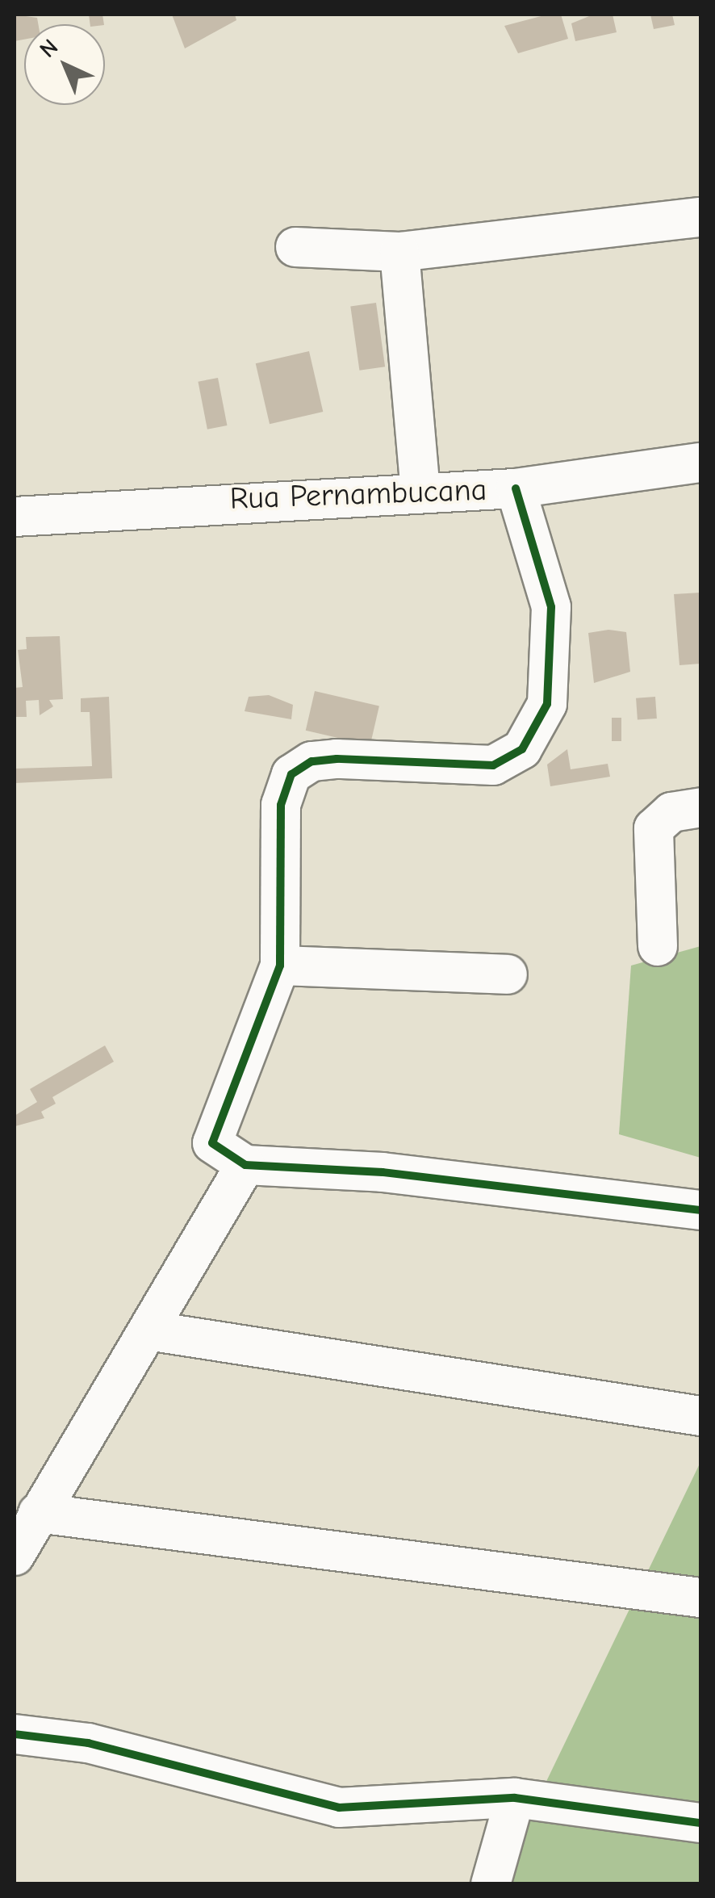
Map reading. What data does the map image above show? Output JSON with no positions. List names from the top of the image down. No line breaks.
{"streets":{"street":["Rua Pernambucana"]},"north":"top left"}
